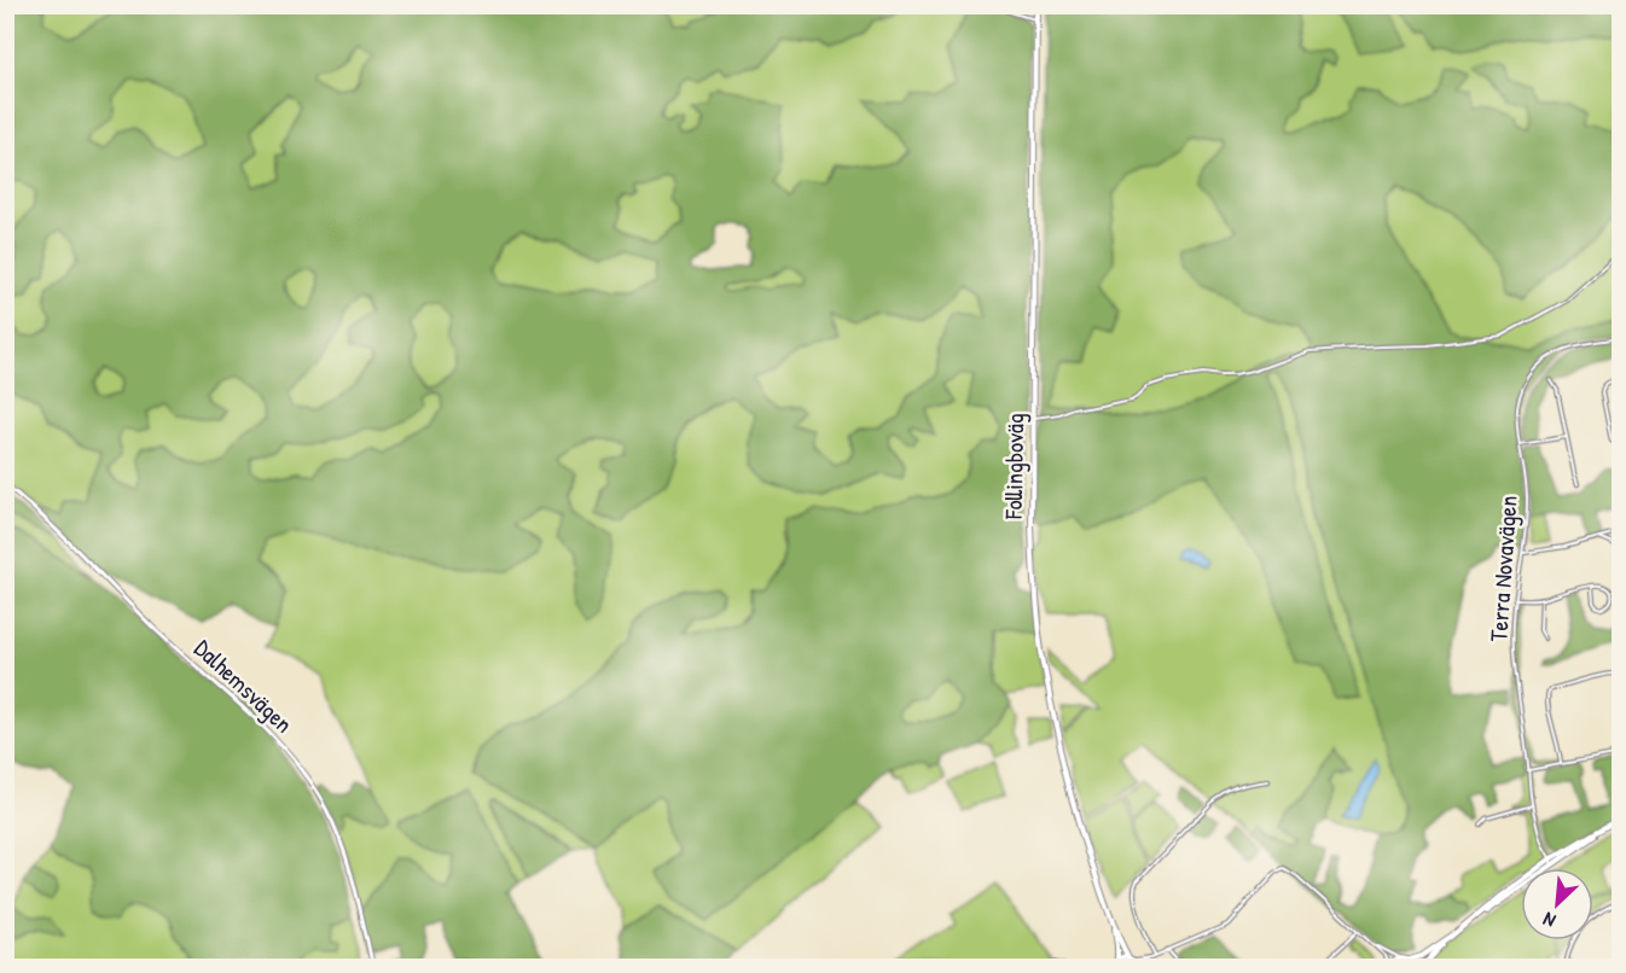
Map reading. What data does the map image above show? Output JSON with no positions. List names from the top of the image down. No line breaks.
{"streets":{"main road":["Follingboväg"],"street":["Terra Novavägen","Dalhemsvägen"]},"north":"bottom left"}
